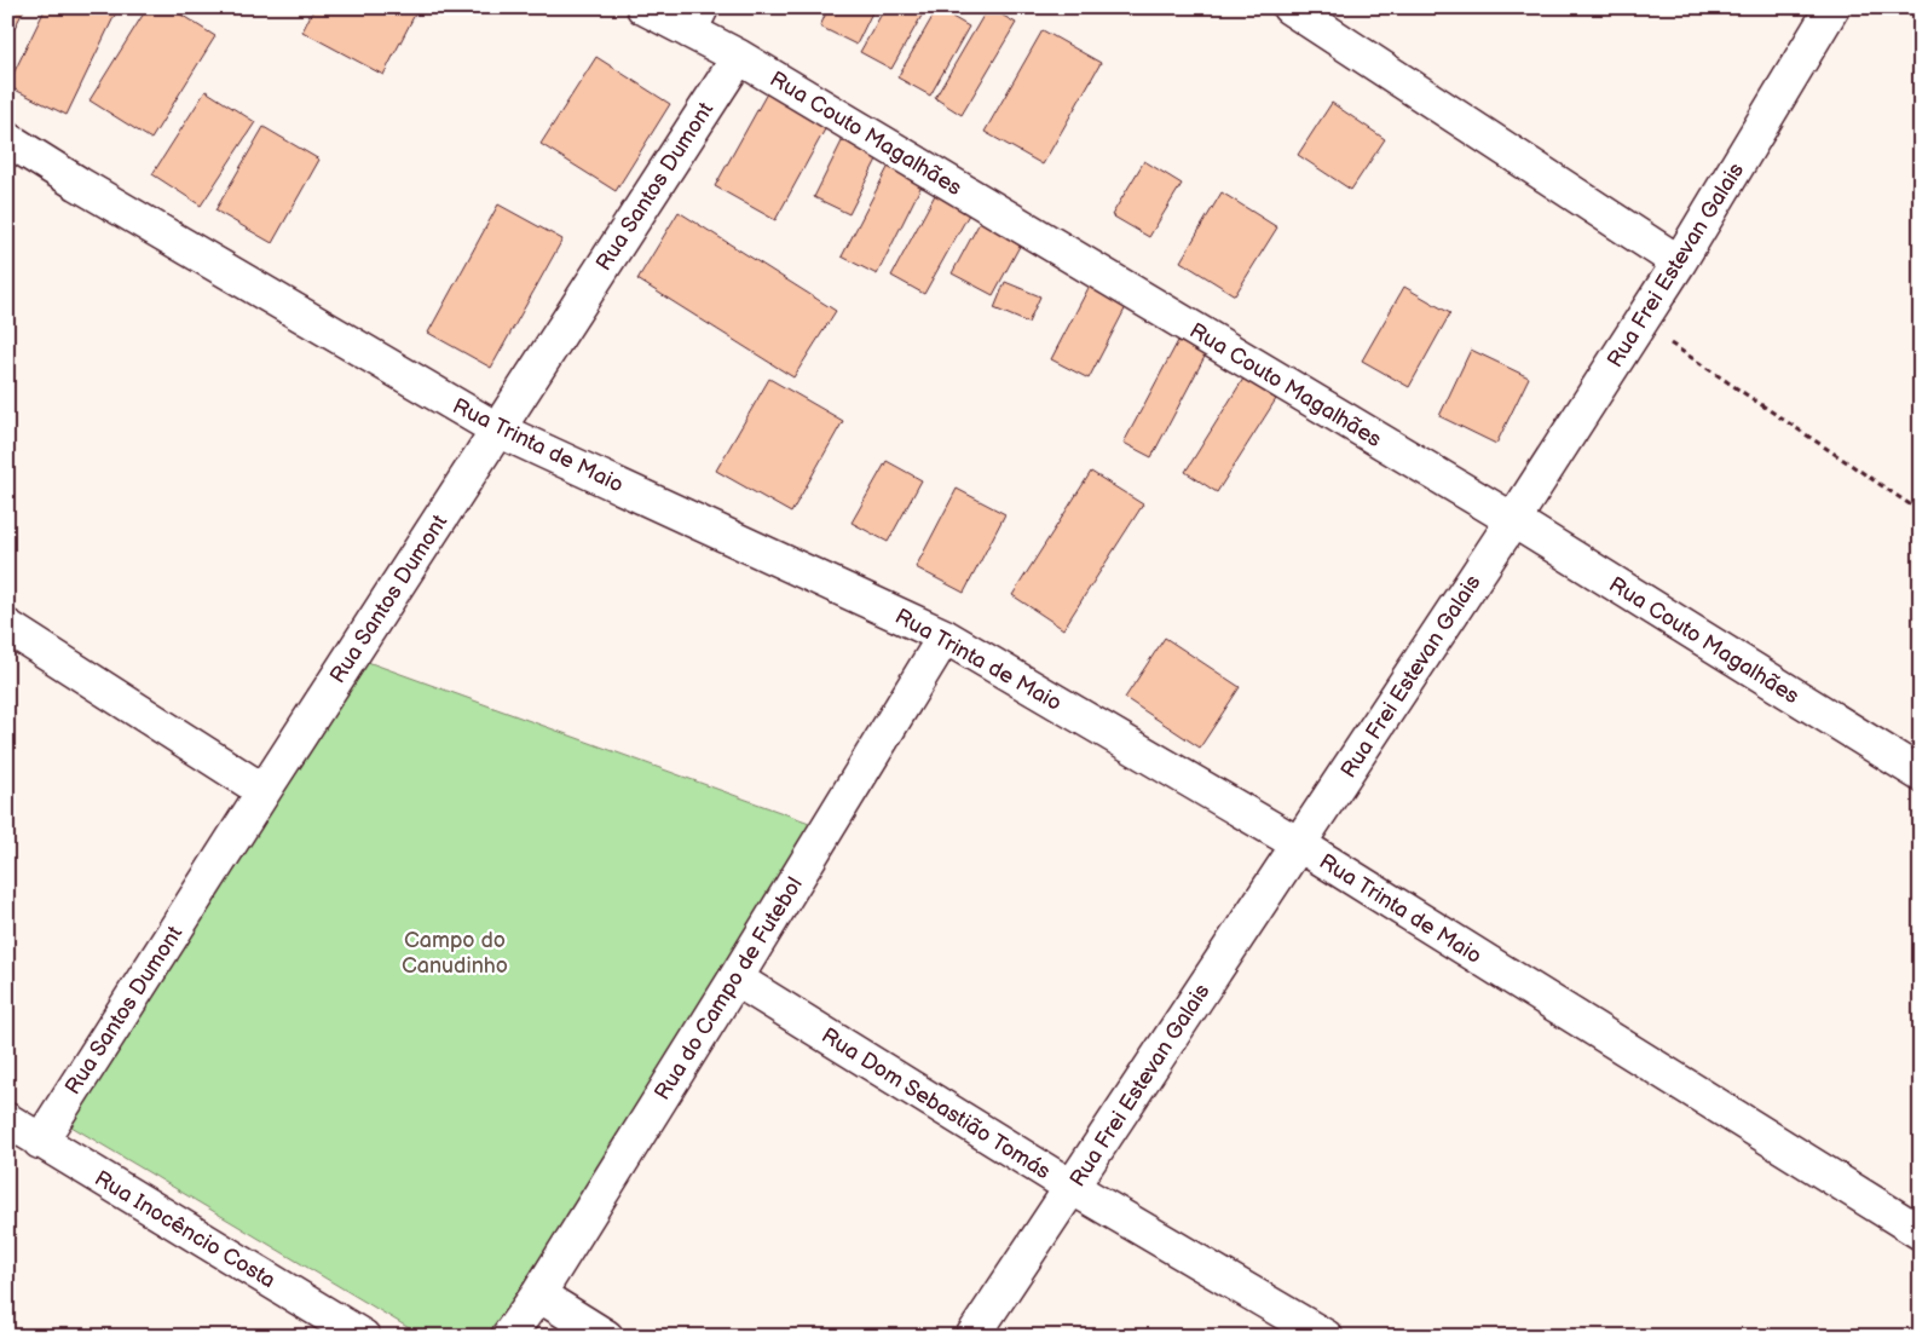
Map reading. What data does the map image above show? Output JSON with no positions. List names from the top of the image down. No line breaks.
{"streets":{"street":["Rua Couto Magalhães","Rua Santos Dumont","Rua Frei Estevan Galais","Rua Trinta de Maio","Rua do Campo de Futebol","Rua Dom Sebastião Tomás","Rua Inocêncio Costa"]},"crossings":[["Rua Couto Magalhães","Rua Santos Dumont"],["Rua Couto Magalhães","Rua Frei Estevan Galais"],["Rua Santos Dumont","Rua Trinta de Maio"],["Rua Santos Dumont","Rua Inocêncio Costa"],["Rua Frei Estevan Galais","Rua Trinta de Maio"],["Rua Frei Estevan Galais","Rua Dom Sebastião Tomás"],["Rua Trinta de Maio","Rua do Campo de Futebol"],["Rua do Campo de Futebol","Rua Dom Sebastião Tomás"]],"parks":["Campo do Canudinho"]}
